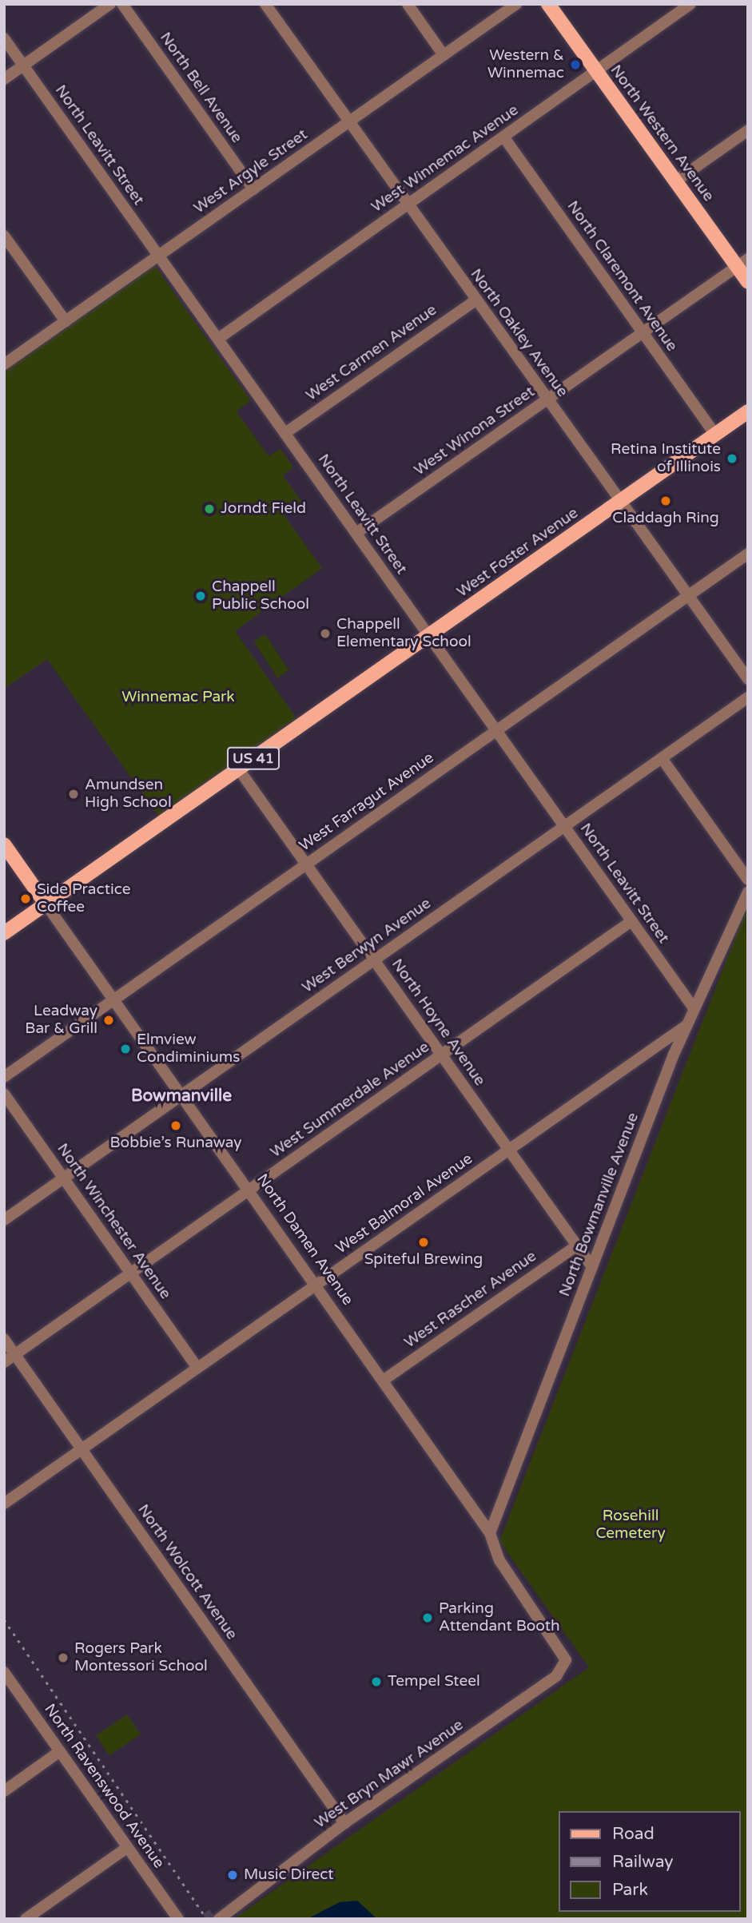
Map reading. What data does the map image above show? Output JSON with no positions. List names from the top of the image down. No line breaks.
{"streets":{"main road":["North Western Avenue","West Foster Avenue","US 41","North Damen Avenue"],"street":["North Bell Avenue","North Leavitt Street","West Winnemac Avenue","West Argyle Street","North Claremont Avenue","North Oakley Avenue","West Carmen Avenue","West Winona Street","West Farragut Avenue","West Berwyn Avenue","North Hoyne Avenue","West Summerdale Avenue","West Balmoral Avenue","North Bowmanville Avenue","North Winchester Avenue","West Rascher Avenue","North Wolcott Avenue","West Bryn Mawr Avenue","North Ravenswood Avenue"]},"crossings":[["North Bell Avenue","West Argyle Street"],["North Western Avenue","West Winnemac Avenue"],["North Western Avenue","West Winona Street"],["North Leavitt Street","West Winnemac Avenue"],["North Leavitt Street","West Argyle Street"],["North Leavitt Street","West Carmen Avenue"],["North Leavitt Street","West Winona Street"],["North Leavitt Street","West Foster Avenue"],["North Leavitt Street","West Farragut Avenue"],["North Leavitt Street","West Berwyn Avenue"],["North Leavitt Street","West Summerdale Avenue"],["North Leavitt Street","North Bowmanville Avenue"],["West Winnemac Avenue","North Claremont Avenue"],["West Winnemac Avenue","North Oakley Avenue"],["West Argyle Street","North Oakley Avenue"],["North Claremont Avenue","West Winona Street"],["North Claremont Avenue","West Foster Avenue"],["North Oakley Avenue","West Carmen Avenue"],["North Oakley Avenue","West Winona Street"],["North Oakley Avenue","West Foster Avenue"],["North Oakley Avenue","West Farragut Avenue"],["West Foster Avenue","North Hoyne Avenue"],["West Foster Avenue","North Damen Avenue"],["West Farragut Avenue","North Hoyne Avenue"],["West Farragut Avenue","North Damen Avenue"],["West Berwyn Avenue","North Hoyne Avenue"],["West Berwyn Avenue","North Winchester Avenue"],["West Berwyn Avenue","North Damen Avenue"],["North Hoyne Avenue","West Summerdale Avenue"],["North Hoyne Avenue","West Balmoral Avenue"],["North Hoyne Avenue","North Bowmanville Avenue"],["North Hoyne Avenue","West Rascher Avenue"],["West Summerdale Avenue","North Winchester Avenue"],["West Summerdale Avenue","North Damen Avenue"],["West Summerdale Avenue","North Wolcott Avenue"],["West Balmoral Avenue","North Bowmanville Avenue"],["West Balmoral Avenue","North Winchester Avenue"],["West Balmoral Avenue","North Damen Avenue"],["West Balmoral Avenue","North Wolcott Avenue"],["North Bowmanville Avenue","North Damen Avenue"],["North Damen Avenue","West Rascher Avenue"],["North Damen Avenue","West Bryn Mawr Avenue"],["North Wolcott Avenue","West Bryn Mawr Avenue"]],"districts":["Bowmanville"],"parks":["Winnemac Park","Rosehill Cemetery"],"places":["Western & Winnemac","Retina Institute of Illinois","Claddagh Ring","Jorndt Field","Chappell Public School","Chappell Elementary School","Amundsen High School","Side Practice Coffee","Leadway Bar & Grill","Elmview Condiminiums","Bobbie’s Runaway","Spiteful Brewing","Parking Attendant Booth","Rogers Park Montessori School","Tempel Steel","Music Direct"],"legend":["Road","Railway","Park"]}
